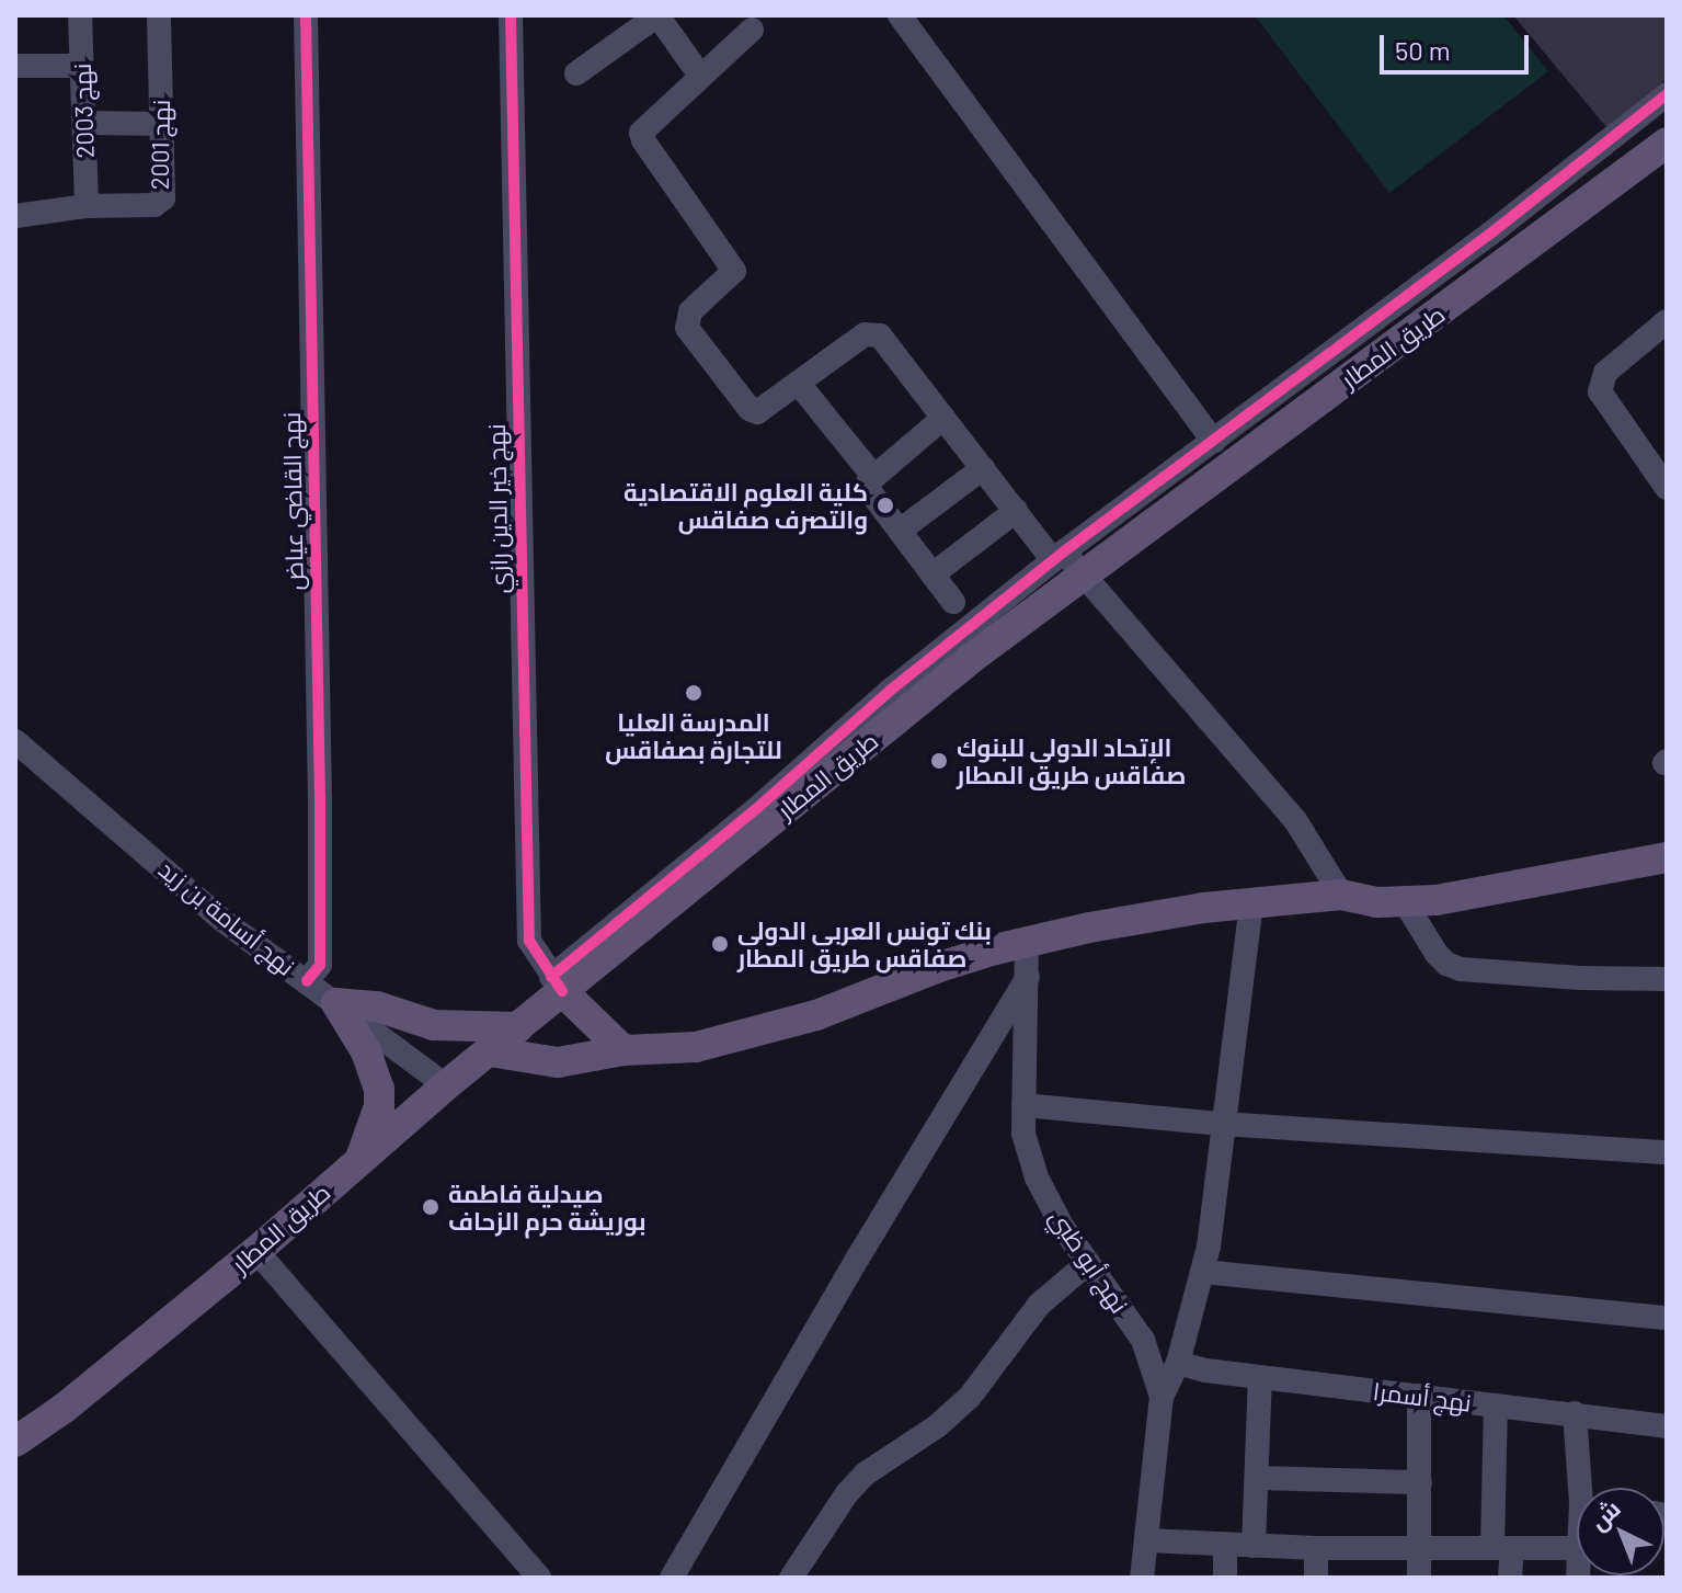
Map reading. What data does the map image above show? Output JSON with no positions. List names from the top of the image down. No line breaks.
{"streets":{"main road":["طريق المطار"],"street":["نهج 2003","نهج 2001","نهج القاضي عياض","نهج خير الدين رازي","نهج أسامة بن زيد","نهج أبو ظبي","نهج أسمرا"]},"crossings":[["نهج 2003","نهج 2001"],["طريق المطار","نهج خير الدين رازي"],["طريق المطار","نهج أسامة بن زيد"],["نهج القاضي عياض","نهج أسامة بن زيد"]],"places":["كلية العلوم الاقتصادية والتصرف صفاقس","المدرسة العليا للتجارة بصفاقس","الإتحاد الدولي للبنوك صفاقس طريق المطار","بنك تونس العربي الدولي صفاقس طريق المطار","صيدلية فاطمة بوريشة حرم الزحاف"],"scale_bar":"50 m","north":"top left"}
